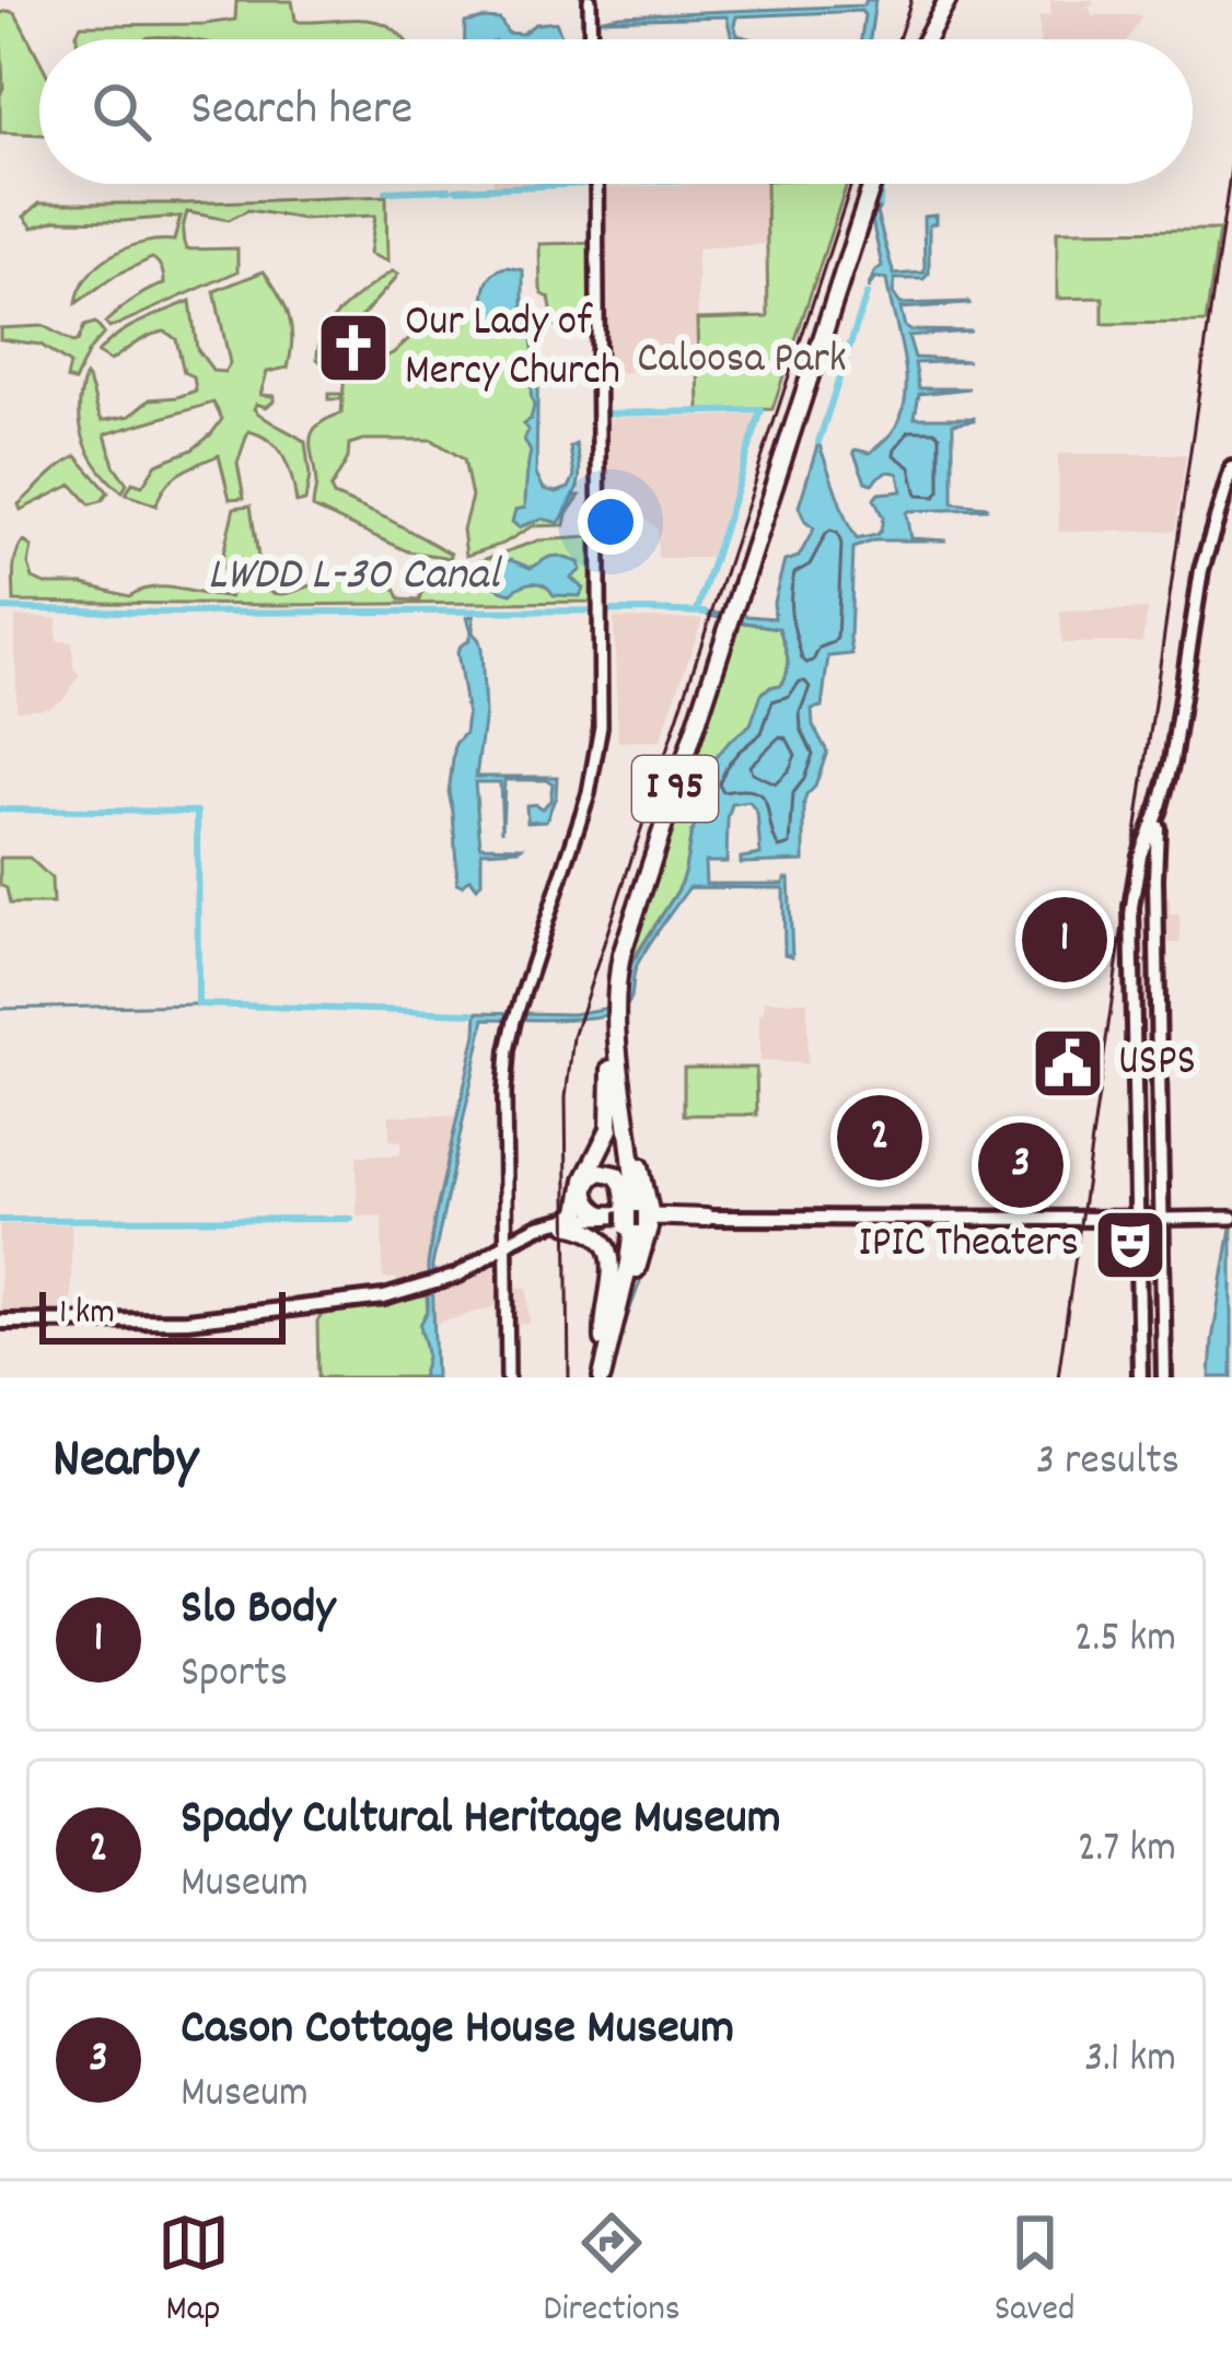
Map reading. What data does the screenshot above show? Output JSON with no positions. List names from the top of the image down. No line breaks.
{"streets":{"highway":["I 95"]},"water":["LWDD L-30 Canal"],"parks":["Caloosa Park"],"places":{"church":["Our Lady of Mercy Church"],"public building":["USPS"],"theatre":["IPIC Theaters"]},"scale_bar":"1 km","page":{"search":"Search here","pins":["1","2","3"],"scale":"1 km","heading":["Nearby","3 results"],"list":[{"mark":"1","name":"Slo Body","note":"Sports","value":"2.5 km"},{"mark":"2","name":"Spady Cultural Heritage Museum","note":"Museum","value":"2.7 km"},{"mark":"3","name":"Cason Cottage House Museum","note":"Museum","value":"3.1 km"}],"nav":["Map","Directions","Saved"]}}
